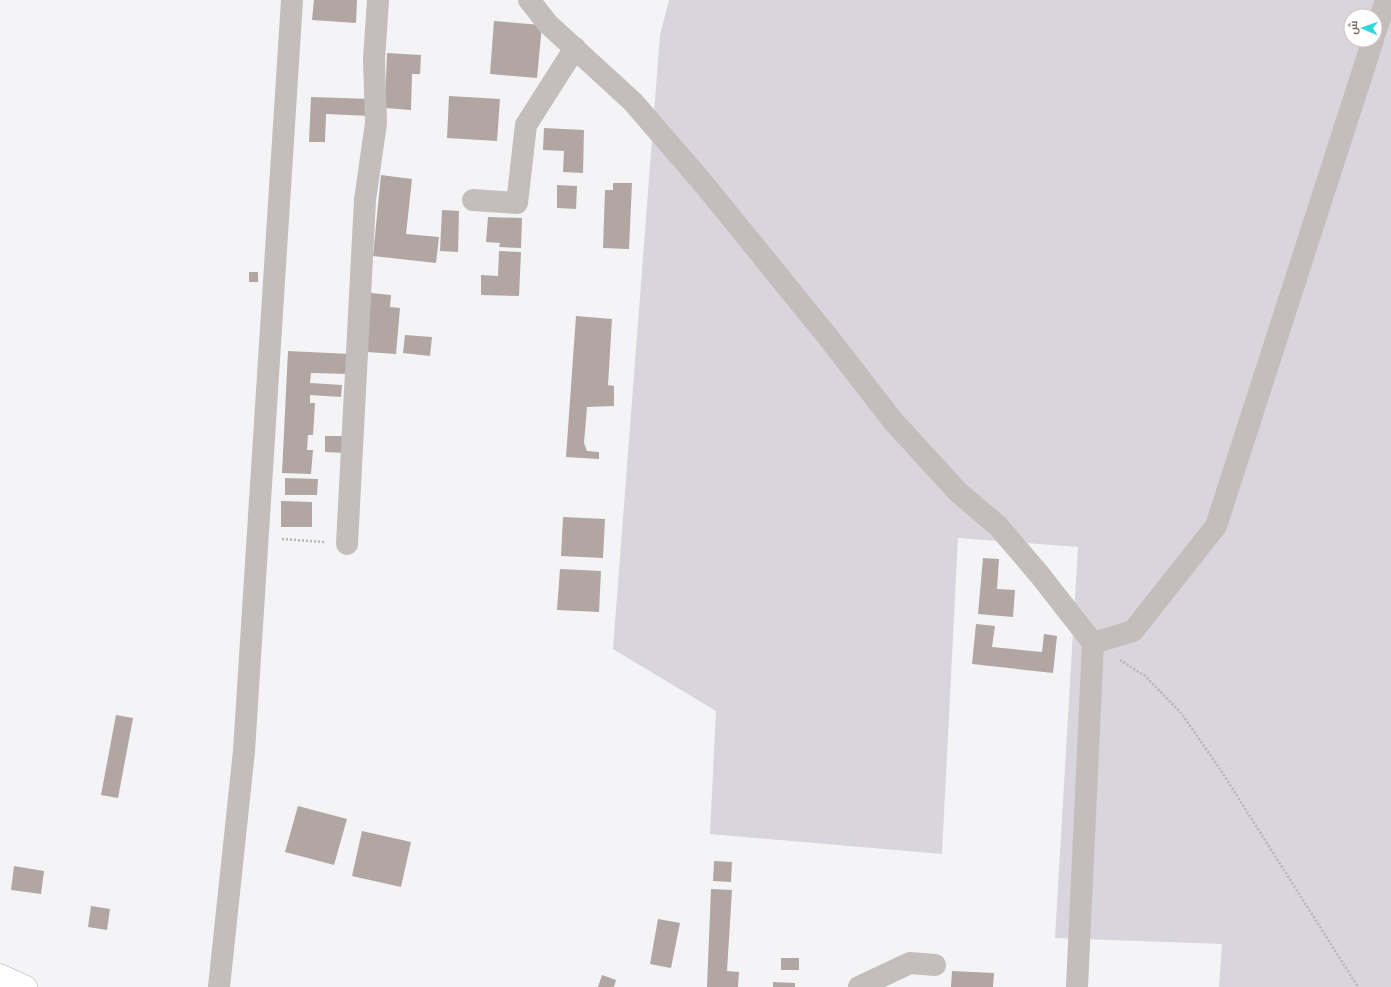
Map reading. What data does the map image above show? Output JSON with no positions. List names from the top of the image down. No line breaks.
{"north":"left"}
